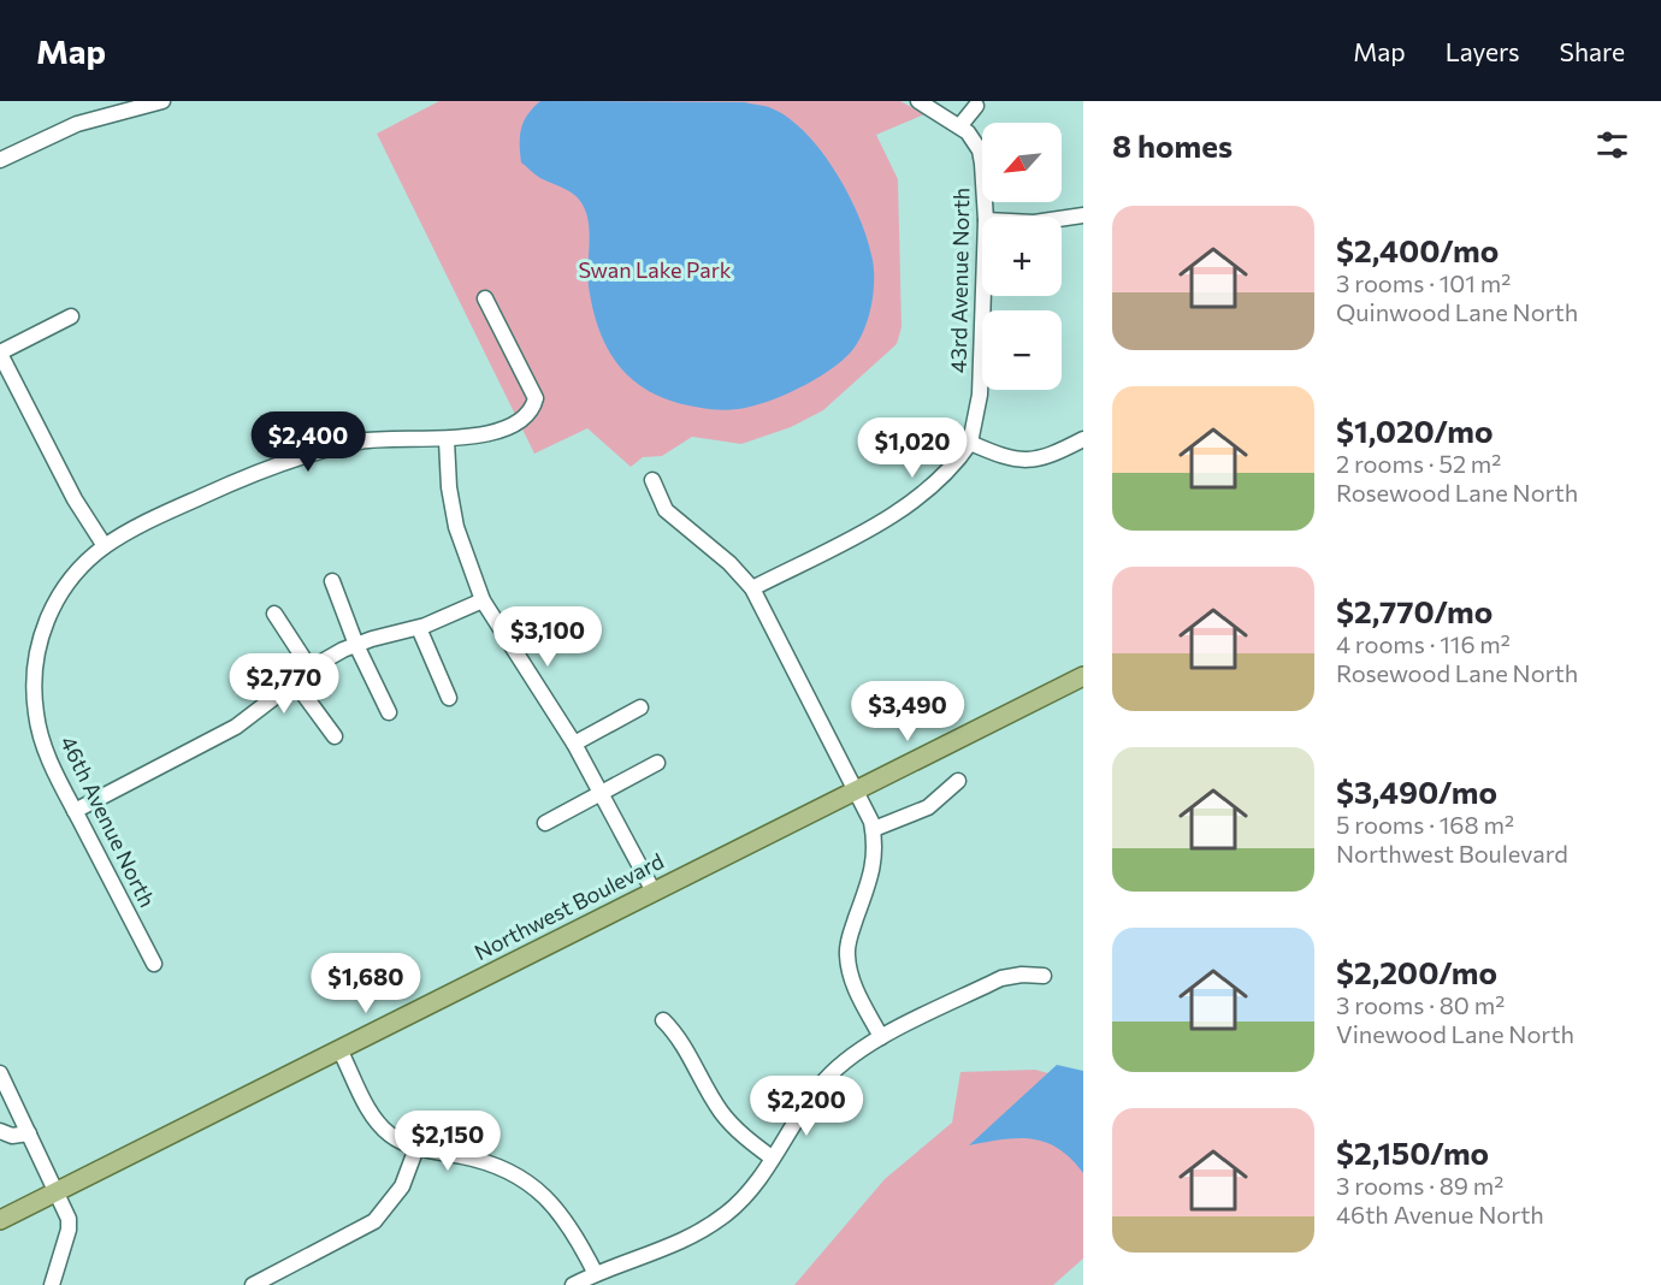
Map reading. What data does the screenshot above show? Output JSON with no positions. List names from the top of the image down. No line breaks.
{"streets":{"main road":["Northwest Boulevard"],"street":["43rd Avenue North","46th Avenue North"]},"parks":["Swan Lake Park"],"north":"bottom left","page":{"header":"Map","nav":["Map","Layers","Share"],"heading":"8 homes","map_buttons":["+","−"],"list":[{"name":"$2,400/mo","note":"3 rooms · 101 m² · Quinwood Lane North"},{"name":"$1,020/mo","note":"2 rooms · 52 m² · Rosewood Lane North"},{"name":"$2,770/mo","note":"4 rooms · 116 m² · Rosewood Lane North"},{"name":"$3,490/mo","note":"5 rooms · 168 m² · Northwest Boulevard"},{"name":"$2,200/mo","note":"3 rooms · 80 m² · Vinewood Lane North"},{"name":"$2,150/mo","note":"3 rooms · 89 m² · 46th Avenue North"}],"price":["$2,400","$1,020","$3,100","$2,770","$3,490","$1,680","$2,200","$2,150"]}}
